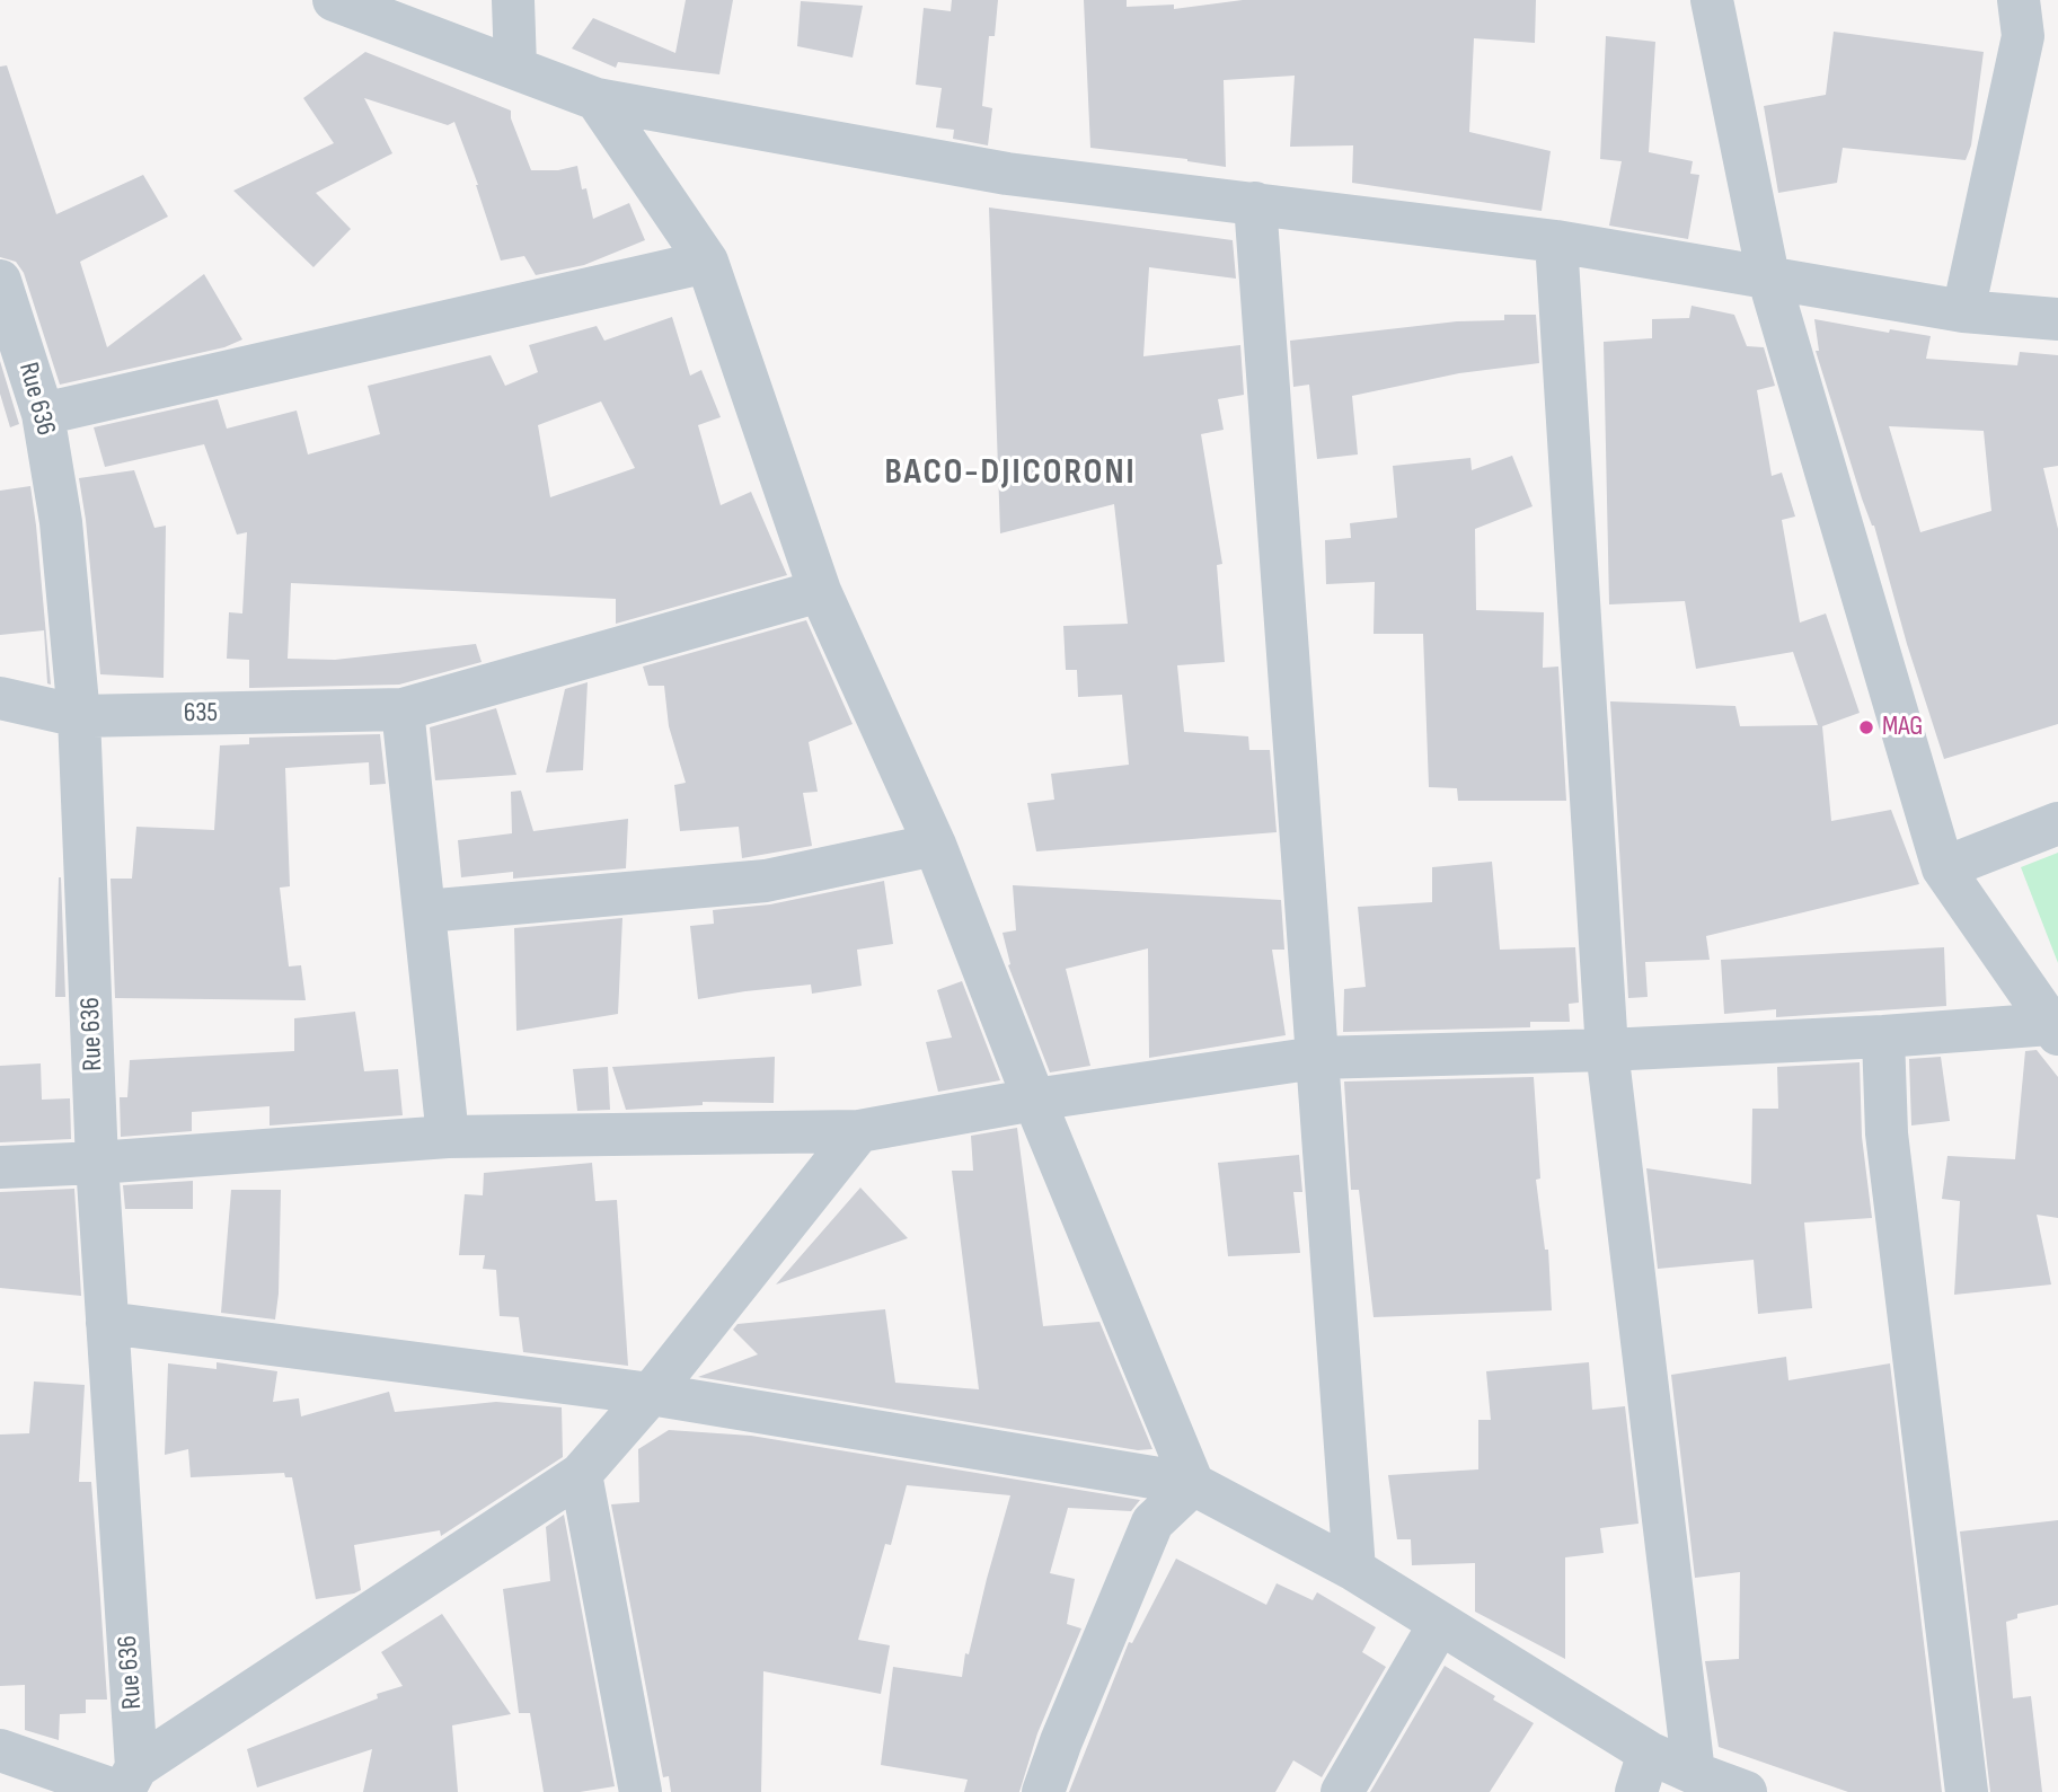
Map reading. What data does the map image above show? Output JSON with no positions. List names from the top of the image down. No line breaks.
{"streets":{"street":["Rue 636","635"]},"crossings":[["Rue 636","635"]],"districts":["BACO-DJICORONI"],"places":["MAG"]}
